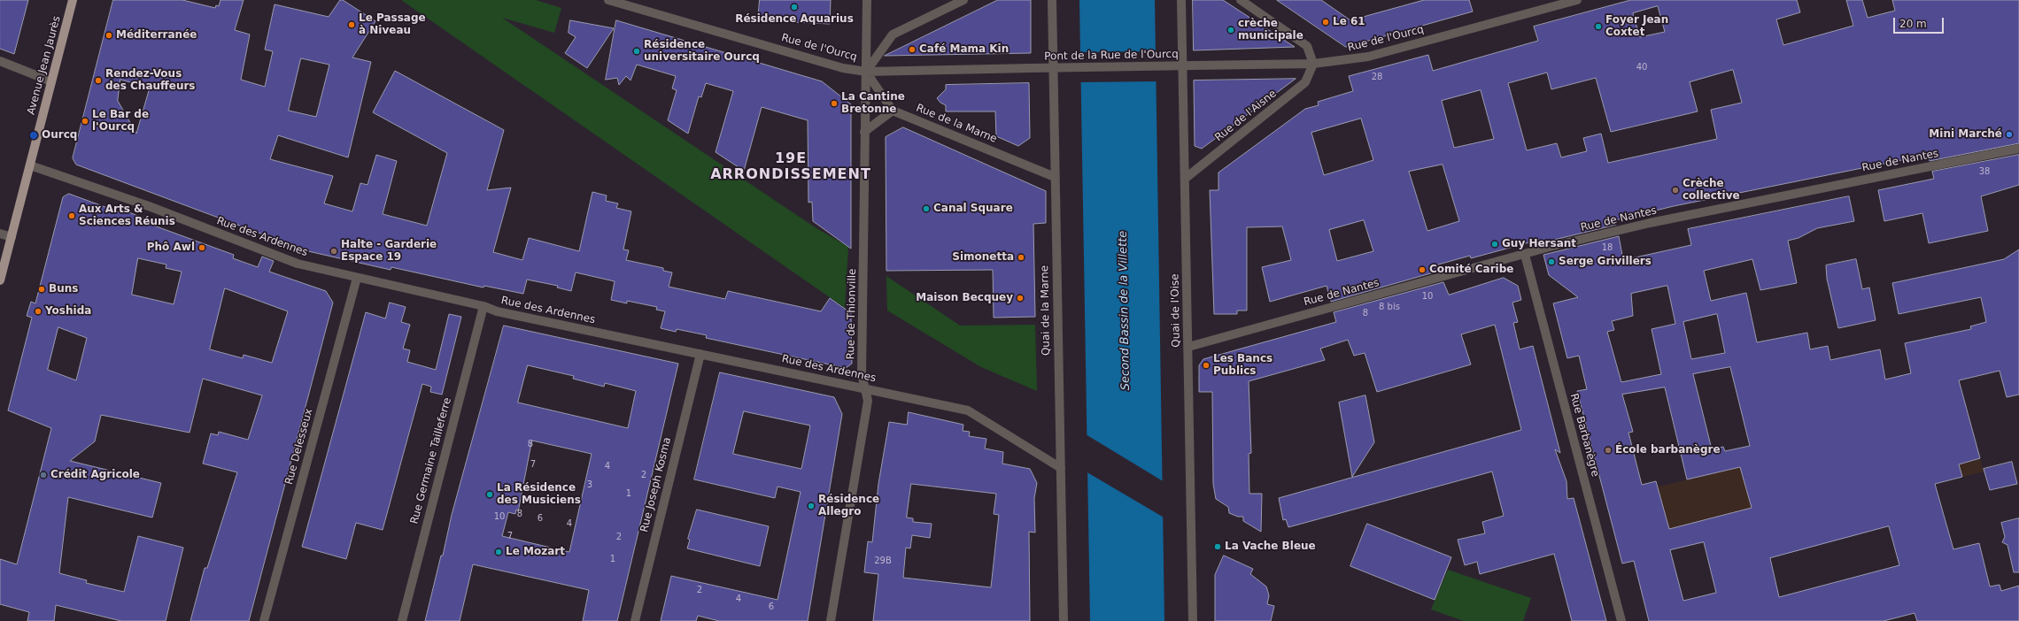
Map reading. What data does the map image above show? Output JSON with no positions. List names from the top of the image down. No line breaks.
{"streets":{"main road":["Avenue Jean Jaurès"],"street":["Rue de l'Ourcq","Pont de la Rue de l'Ourcq","Rue de l'Aisne","Rue de la Marne","Rue de Nantes","Rue des Ardennes","Quai de la Marne","Quai de l'Oise","Rue de Thionville","Rue Barbanègre","Rue Delesseux","Rue Germaine Tailleferre","Rue Joseph Kosma"]},"crossings":[["Rue de l'Ourcq","Pont de la Rue de l'Ourcq"],["Rue de l'Ourcq","Rue de l'Aisne"],["Rue de l'Ourcq","Rue de Thionville"],["Avenue Jean Jaurès","Rue des Ardennes"],["Rue de l'Aisne","Quai de l'Oise"],["Rue de la Marne","Quai de la Marne"],["Rue de Nantes","Quai de l'Oise"],["Rue de Nantes","Rue Barbanègre"],["Rue des Ardennes","Quai de la Marne"],["Rue des Ardennes","Rue de Thionville"],["Rue des Ardennes","Rue Delesseux"],["Rue des Ardennes","Rue Germaine Tailleferre"],["Rue des Ardennes","Rue Joseph Kosma"]],"districts":["19E ARRONDISSEMENT"],"water":["Second Bassin de la Villette"],"places":["Résidence Aquarius","Le 61","Le Passage à Niveau","Foyer Jean Coxtet","crèche municipale","Méditerranée","Café Mama Kin","Résidence universitaire Ourcq","Rendez-Vous des Chauffeurs","La Cantine Bretonne","Le Bar de l'Ourcq","Mini Marché","Ourcq","Crèche collective","Canal Square","Aux Arts & Sciences Réunis","Guy Hersant","Phô Awl","Halte - Garderie Espace 19","Simonetta","Serge Grivillers","Comité Caribe","Buns","Maison Becquey","Yoshida","Les Bancs Publics","École barbanègre","Crédit Agricole","La Résidence des Musiciens","Résidence Allegro","La Vache Bleue","Le Mozart"],"house_numbers":["40","28","38","18","10","8 bis","8","8","7","4","2","3","1","8","10","6","4","7","2","1","29B","2","4","6"],"scale_bar":"20 m"}
